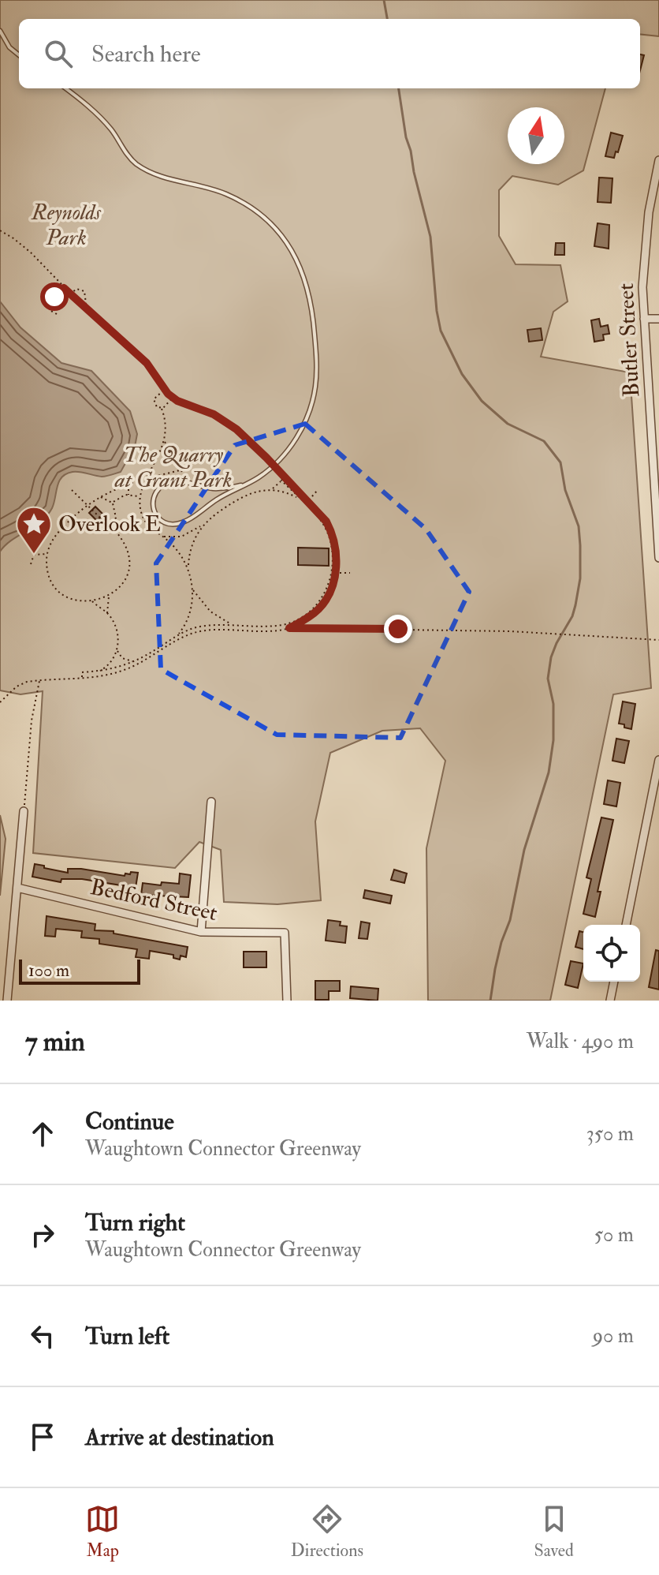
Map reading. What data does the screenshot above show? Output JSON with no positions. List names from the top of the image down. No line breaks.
{"streets":{"street":["Butler Street","Bedford Street"]},"parks":["Reynolds Park","The Quarry at Grant Park"],"places":{"place":["Overlook E"]},"scale_bar":"100 m","north":"top","page":{"search":"Search here","scale":"100 m","heading":["7 min","Walk · 490 m"],"list":[["Continue","Waughtown Connector Greenway","350 m"],["Turn right","Waughtown Connector Greenway","50 m"],["Turn left","90 m"],"Arrive at destination"],"nav":["Map","Directions","Saved"]}}
